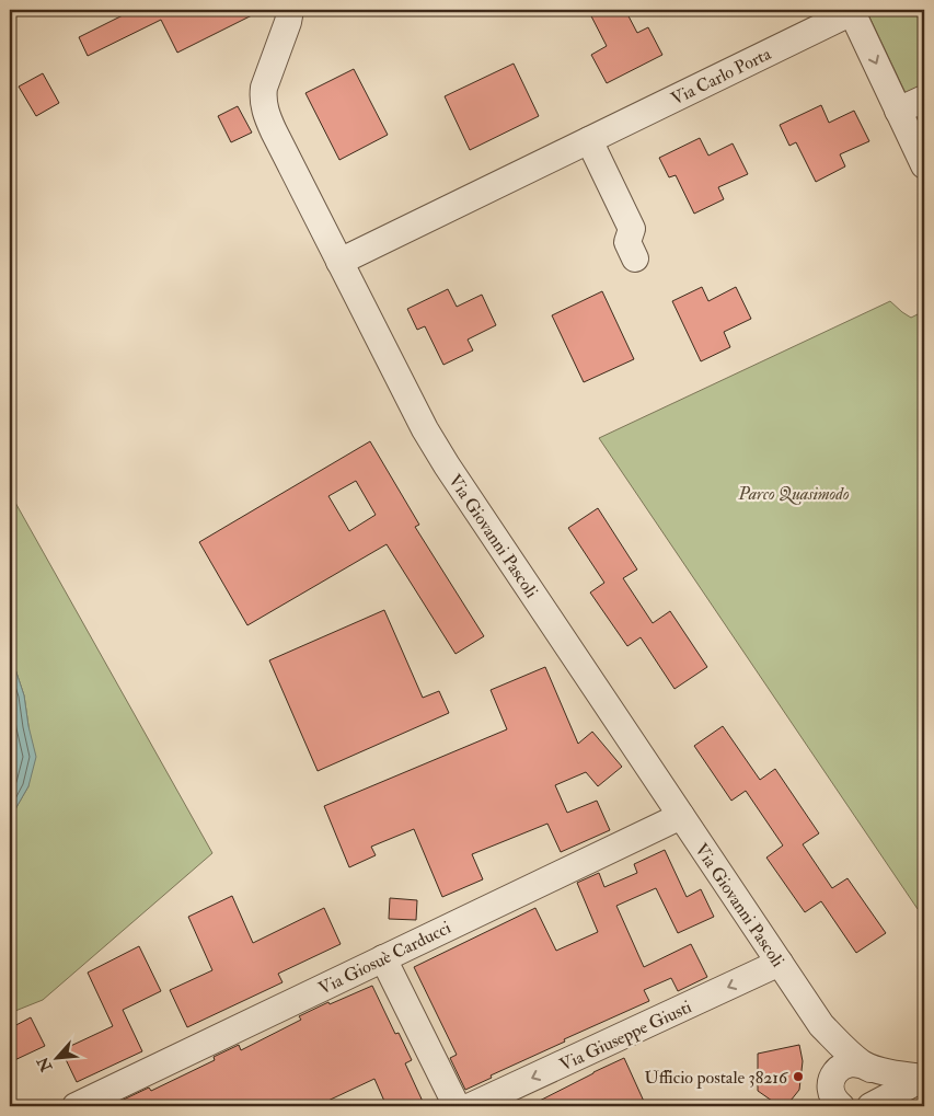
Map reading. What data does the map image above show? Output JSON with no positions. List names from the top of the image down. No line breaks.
{"streets":{"street":["Via Carlo Porta","Via Giovanni Pascoli","Via Giosuè Carducci","Via Giuseppe Giusti"]},"crossings":[["Via Carlo Porta","Via Giovanni Pascoli"],["Via Giovanni Pascoli","Via Giosuè Carducci"],["Via Giovanni Pascoli","Via Giuseppe Giusti"]],"one_way":["Via Giuseppe Giusti"],"parks":["Parco Quasimodo"],"places":["Ufficio postale 38216"],"north":"bottom left"}
